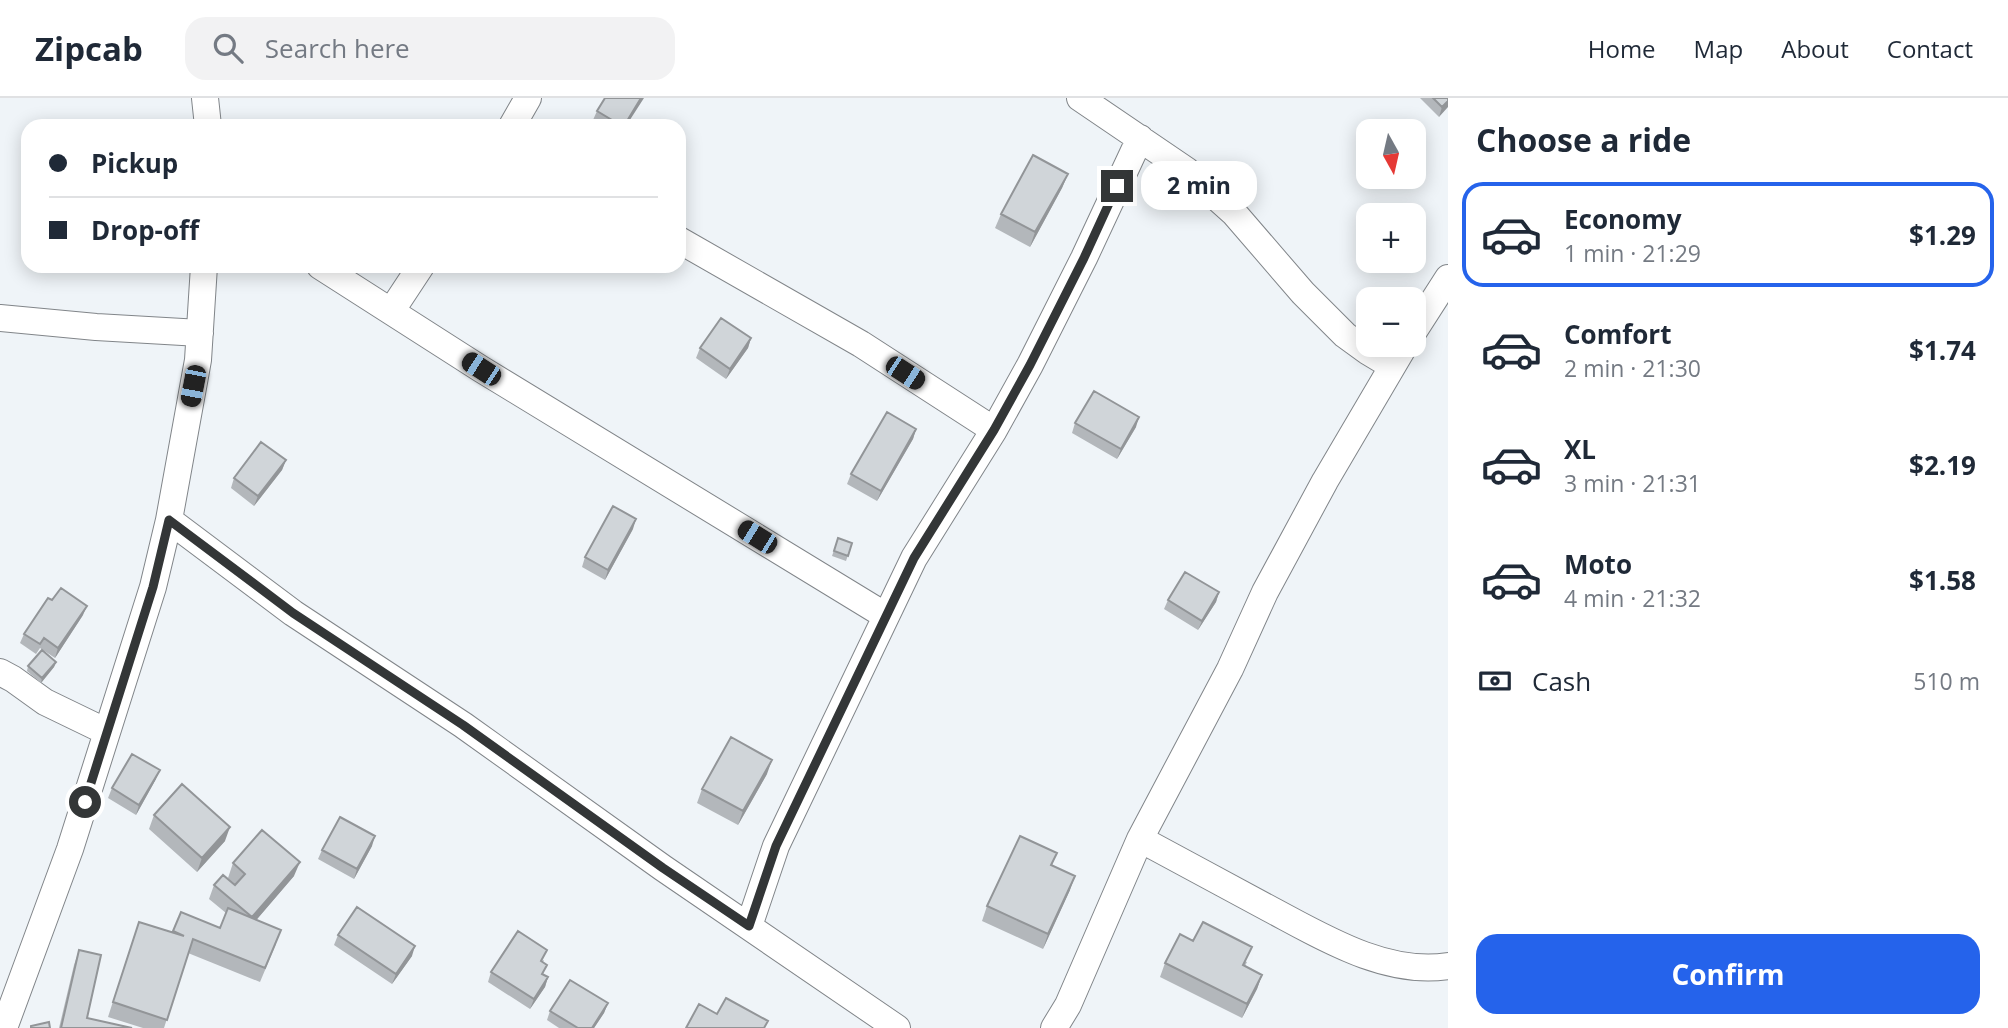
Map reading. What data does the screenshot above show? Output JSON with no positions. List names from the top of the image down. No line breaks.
{"north":"bottom","page":{"header":"Zipcab","search":"Search here","nav":["Home","Map","About","Contact"],"heading":"Choose a ride","map_buttons":["+","−"],"banner":["Pickup","Drop-off"],"bubble":"2 min","list":[{"name":"Economy","note":"1 min · 21:29","value":"$1.29"},{"name":"Comfort","note":"2 min · 21:30","value":"$1.74"},{"name":"XL","note":"3 min · 21:31","value":"$2.19"},{"name":"Moto","note":"4 min · 21:32","value":"$1.58"}],"pay":["Cash","510 m"],"buttons":"Confirm"}}
